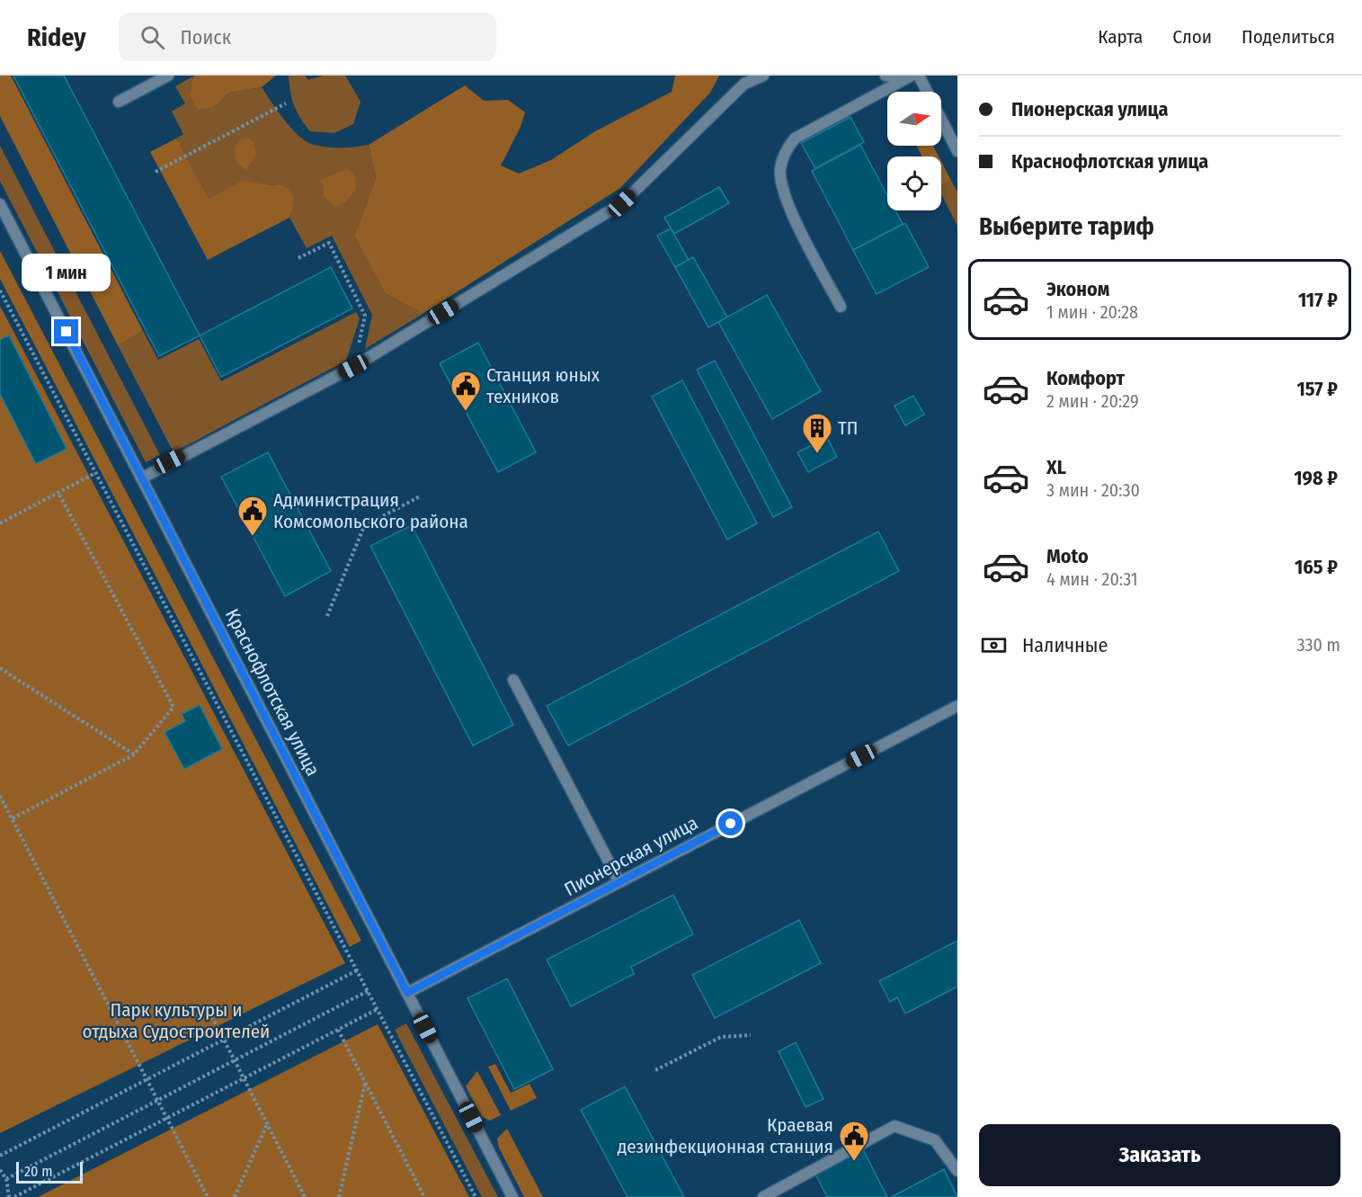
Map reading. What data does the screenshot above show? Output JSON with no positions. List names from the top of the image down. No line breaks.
{"streets":{"street":["Краснофлотская улица","Пионерская улица"]},"crossings":[["Краснофлотская улица","Пионерская улица"]],"parks":["Парк культуры и отдыха Судостроителей"],"places":{"public building":["Станция юных техников","Администрация Комсомольского района","Краевая дезинфекционная станция"],"building":["ТП"]},"scale_bar":"20 m","north":"right","page":{"header":"Ridey","search":"Поиск","nav":["Карта","Слои","Поделиться"],"banner":["Пионерская улица","Краснофлотская улица"],"heading":"Выберите тариф","bubble":"1 мин","list":[{"name":"Эконом","note":"1 мин · 20:28","value":"117 ₽"},{"name":"Комфорт","note":"2 мин · 20:29","value":"157 ₽"},{"name":"XL","note":"3 мин · 20:30","value":"198 ₽"},{"name":"Moto","note":"4 мин · 20:31","value":"165 ₽"}],"pay":["Наличные","330 m"],"buttons":"Заказать","scale":"20 m"}}
